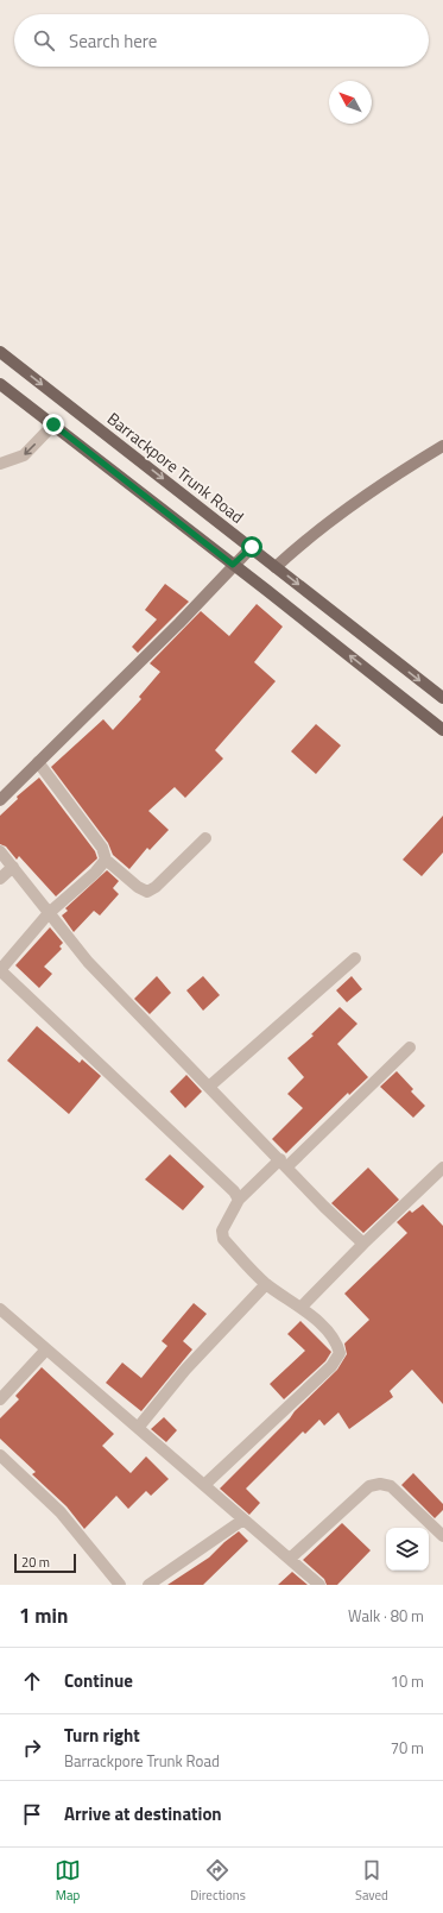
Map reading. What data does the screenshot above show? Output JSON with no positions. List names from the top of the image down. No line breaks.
{"streets":{"main road":["Barrackpore Trunk Road"]},"scale_bar":"20 m","north":"top left","page":{"search":"Search here","scale":"20 m","heading":["1 min","Walk · 80 m"],"list":[["Continue","10 m"],["Turn right","Barrackpore Trunk Road","70 m"],"Arrive at destination"],"nav":["Map","Directions","Saved"]}}
